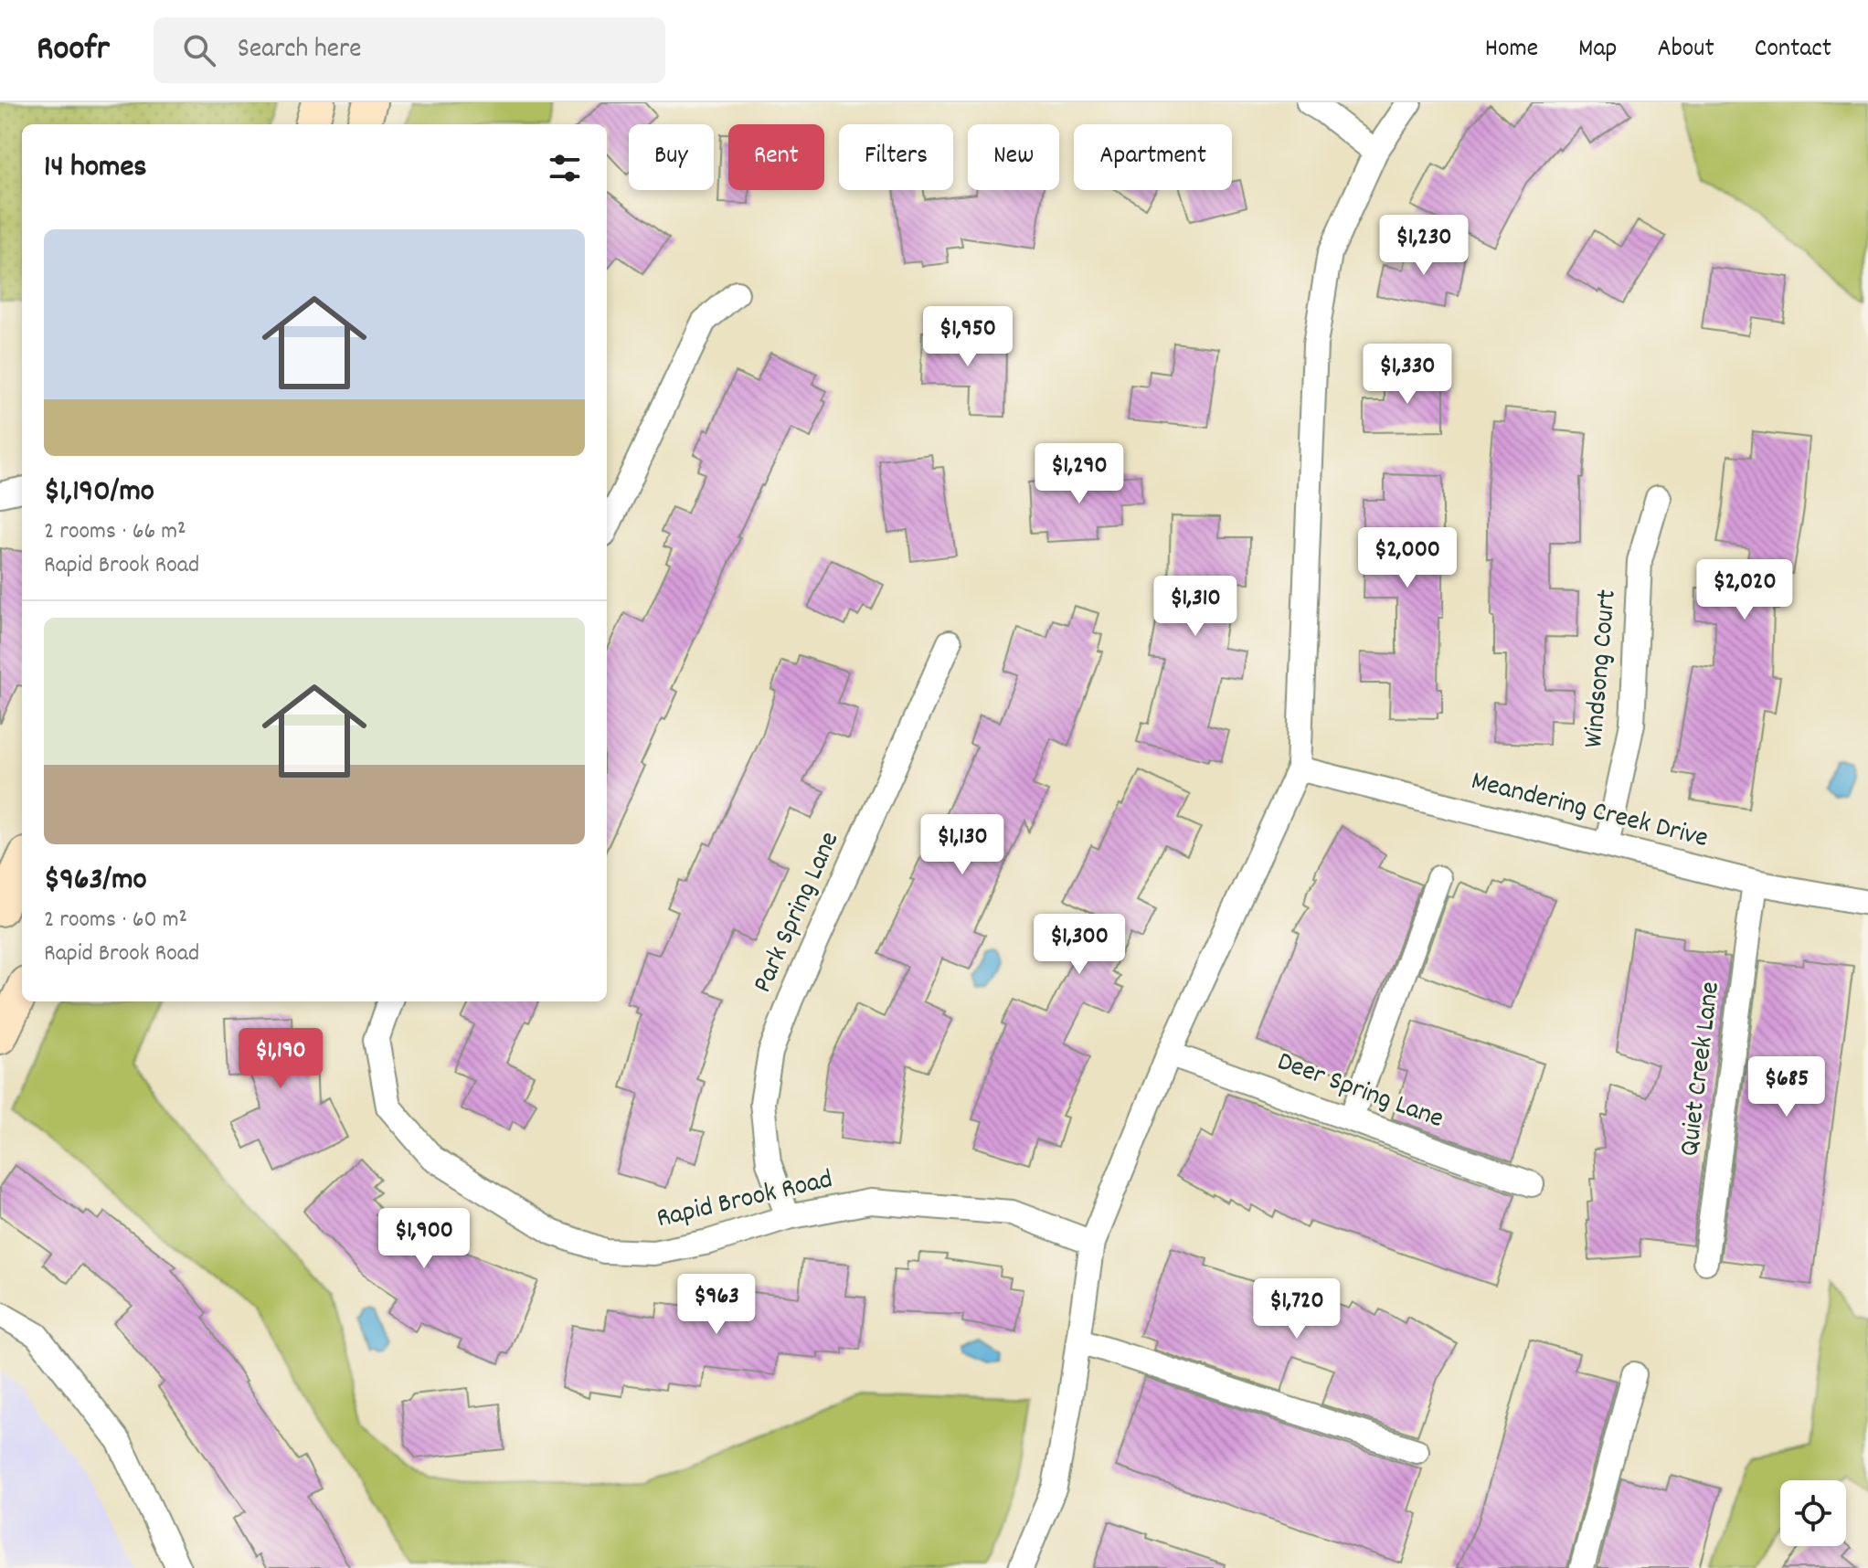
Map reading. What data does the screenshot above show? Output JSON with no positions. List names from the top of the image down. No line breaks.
{"streets":{"street":["Windsong Court","Meandering Creek Drive","Park Spring Lane","Quiet Creek Lane","Deer Spring Lane","Rapid Brook Road"]},"crossings":[["Windsong Court","Meandering Creek Drive"],["Meandering Creek Drive","Quiet Creek Lane"],["Park Spring Lane","Rapid Brook Road"]],"page":{"header":"Roofr","search":"Search here","nav":["Home","Map","About","Contact"],"chip":["Buy","Rent","Filters","New","Apartment"],"heading":"14 homes","list":[{"name":"$1,190/mo","note":"2 rooms · 66 m² · Rapid Brook Road"},{"name":"$963/mo","note":"2 rooms · 60 m² · Rapid Brook Road"}],"price":["$1,230","$1,950","$1,330","$1,290","$2,000","$2,020","$1,310","$1,130","$1,300","$1,190","$685","$1,900","$963","$1,720"]}}
